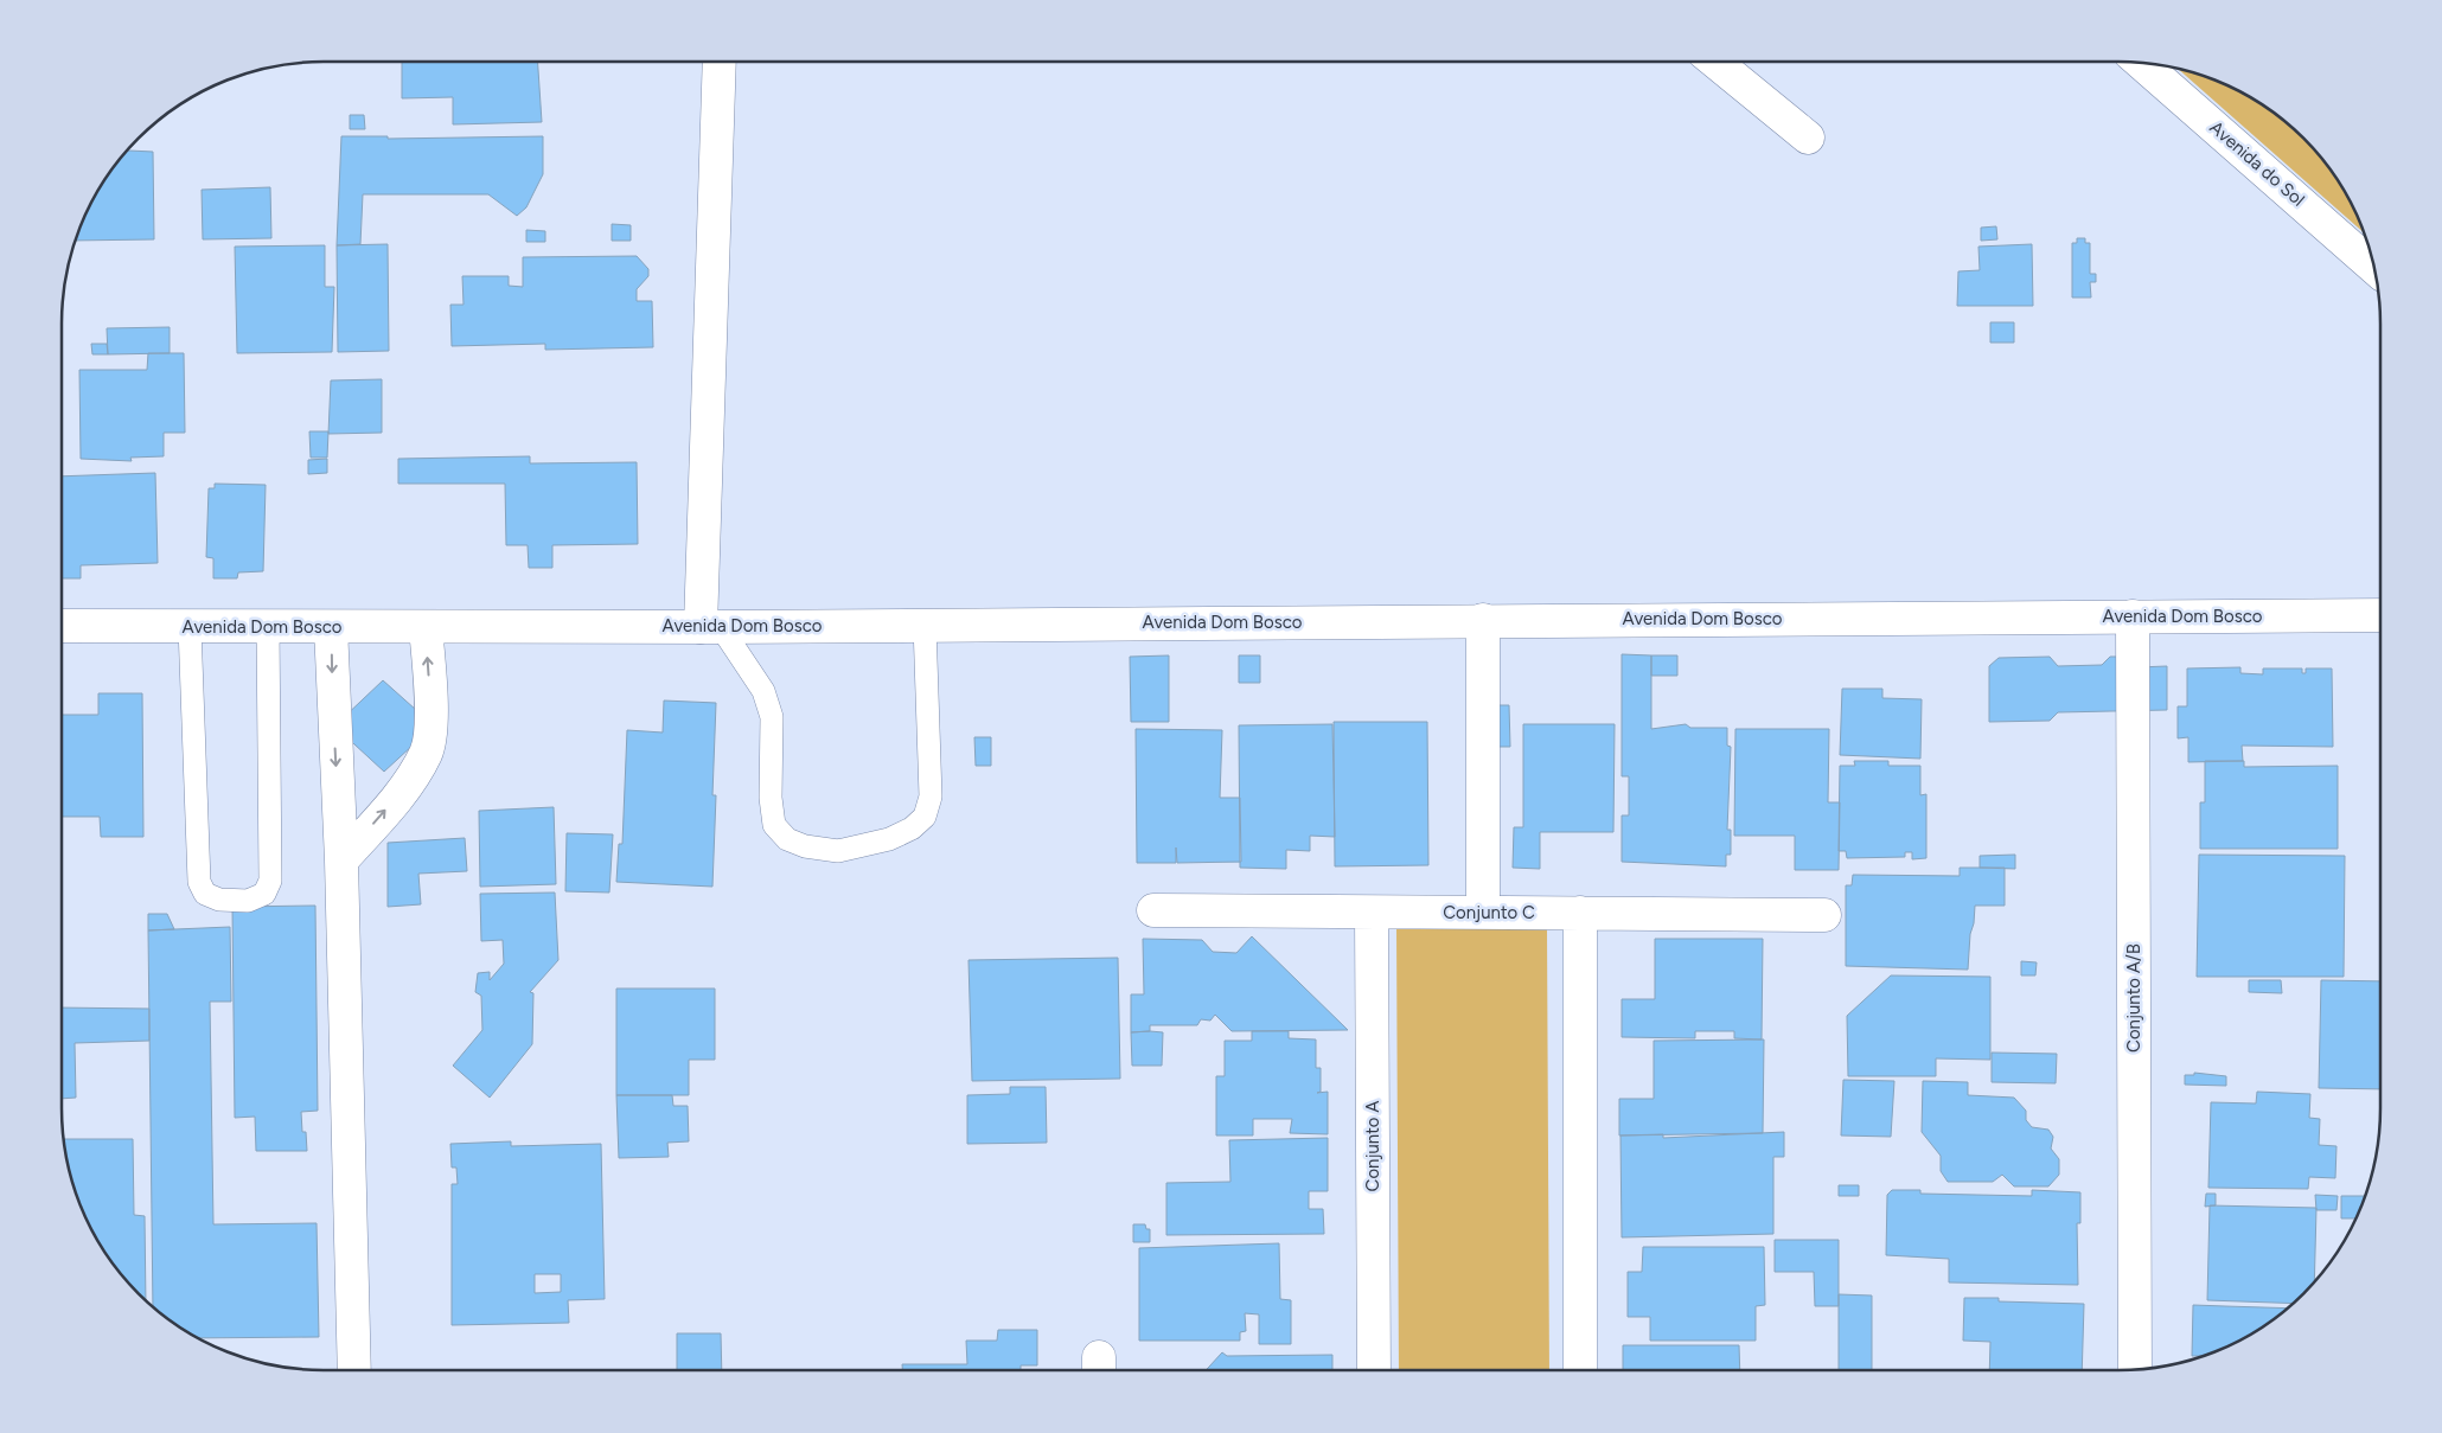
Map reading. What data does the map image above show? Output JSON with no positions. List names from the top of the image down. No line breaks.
{"streets":{"street":["Avenida do Sol","Avenida Dom Bosco","Conjunto C","Conjunto A/B","Conjunto A"]},"crossings":[["Avenida Dom Bosco","Conjunto A/B"],["Conjunto C","Conjunto A"]]}
